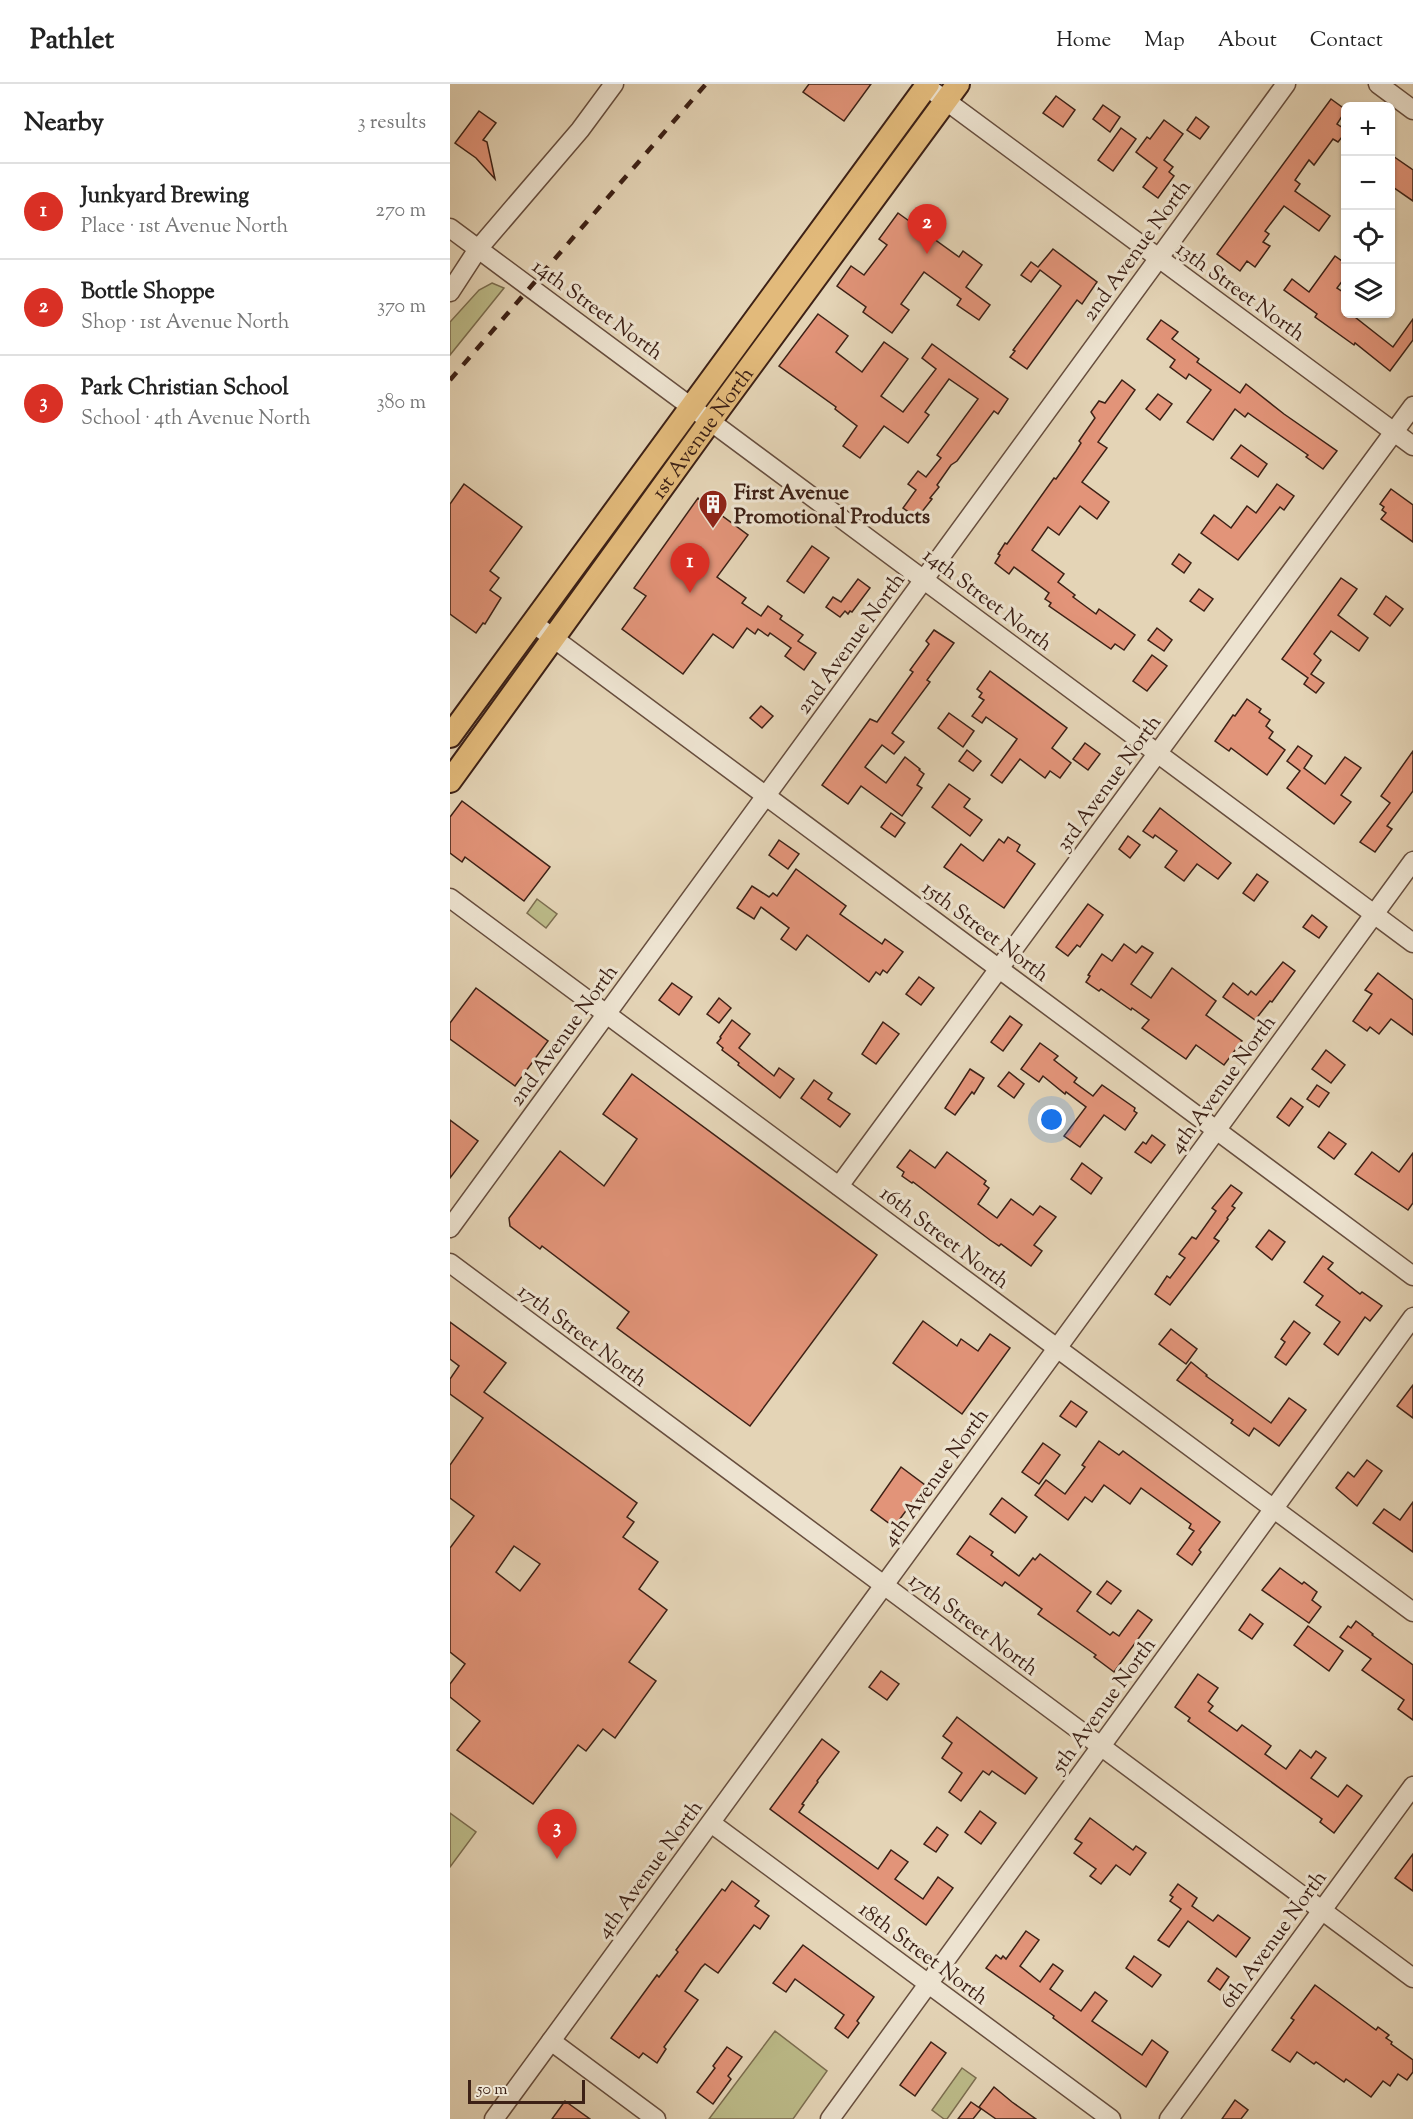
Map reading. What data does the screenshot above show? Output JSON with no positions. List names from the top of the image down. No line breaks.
{"streets":{"main road":["1st Avenue North"],"street":["2nd Avenue North","13th Street North","14th Street North","3rd Avenue North","15th Street North","4th Avenue North","16th Street North","17th Street North","5th Avenue North","6th Avenue North","18th Street North"]},"crossings":[["2nd Avenue North","13th Street North"],["2nd Avenue North","14th Street North"],["2nd Avenue North","15th Street North"],["2nd Avenue North","16th Street North"],["13th Street North","1st Avenue North"],["13th Street North","3rd Avenue North"],["14th Street North","1st Avenue North"],["14th Street North","3rd Avenue North"],["14th Street North","4th Avenue North"],["1st Avenue North","15th Street North"],["3rd Avenue North","15th Street North"],["3rd Avenue North","16th Street North"],["15th Street North","4th Avenue North"],["4th Avenue North","16th Street North"],["4th Avenue North","17th Street North"],["4th Avenue North","18th Street North"],["16th Street North","5th Avenue North"],["17th Street North","5th Avenue North"],["17th Street North","6th Avenue North"],["5th Avenue North","18th Street North"]],"places":{"building":["First Avenue Promotional Products"]},"scale_bar":"50 m","page":{"header":"Pathlet","nav":["Home","Map","About","Contact"],"heading":["Nearby","3 results"],"map_buttons":["+","−"],"list":[{"mark":"1","name":"Junkyard Brewing","note":"Place · 1st Avenue North","value":"270 m"},{"mark":"2","name":"Bottle Shoppe","note":"Shop · 1st Avenue North","value":"370 m"},{"mark":"3","name":"Park Christian School","note":"School · 4th Avenue North","value":"380 m"}],"pins":["2","1","3"],"scale":"50 m"}}
